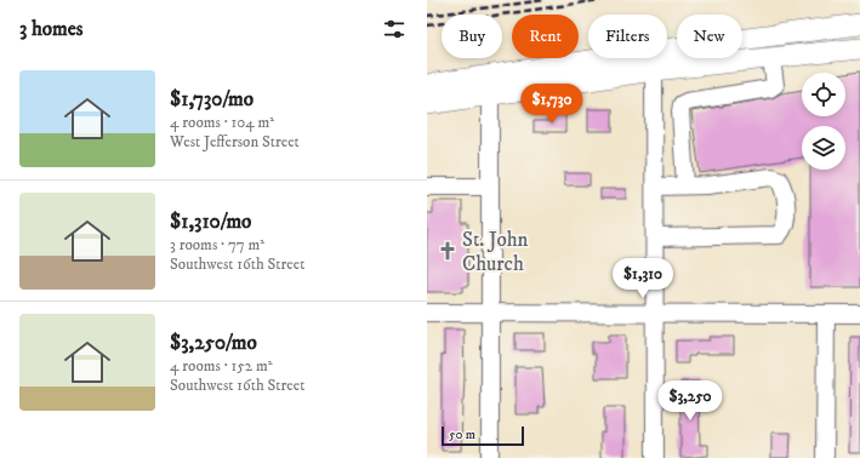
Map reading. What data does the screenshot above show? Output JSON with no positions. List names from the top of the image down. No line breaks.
{"places":{"church":["St. John Church"]},"scale_bar":"50 m","page":{"heading":"3 homes","chip":["Buy","Rent","Filters","New"],"list":[{"name":"$1,730/mo","note":"4 rooms · 104 m² · West Jefferson Street"},{"name":"$1,310/mo","note":"3 rooms · 77 m² · Southwest 16th Street"},{"name":"$3,250/mo","note":"4 rooms · 152 m² · Southwest 16th Street"}],"price":["$1,730","$1,310","$3,250"],"scale":"50 m"}}
